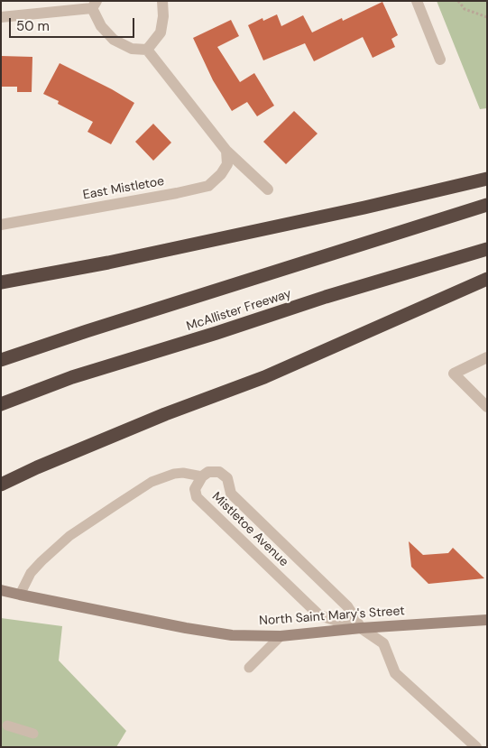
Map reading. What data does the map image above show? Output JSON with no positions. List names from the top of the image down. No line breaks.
{"streets":{"highway":["McAllister Freeway"],"main road":["North Saint Mary's Street"],"street":["East Mistletoe","Mistletoe Avenue"]},"crossings":[["Mistletoe Avenue","North Saint Mary's Street"]],"scale_bar":"50 m"}
